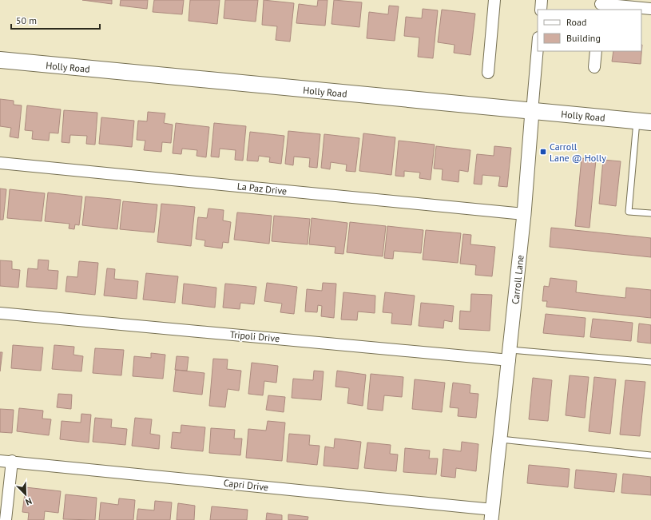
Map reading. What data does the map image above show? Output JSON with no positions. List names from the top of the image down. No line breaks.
{"streets":{"main road":["Holly Road"],"street":["La Paz Drive","Carroll Lane","Tripoli Drive","Capri Drive"]},"crossings":[["Holly Road","Carroll Lane"],["La Paz Drive","Carroll Lane"],["Carroll Lane","Tripoli Drive"],["Carroll Lane","Capri Drive"]],"places":{"transit":["Carroll Lane @ Holly"]},"legend":["Road","Building"],"scale_bar":"50 m","north":"bottom right"}
